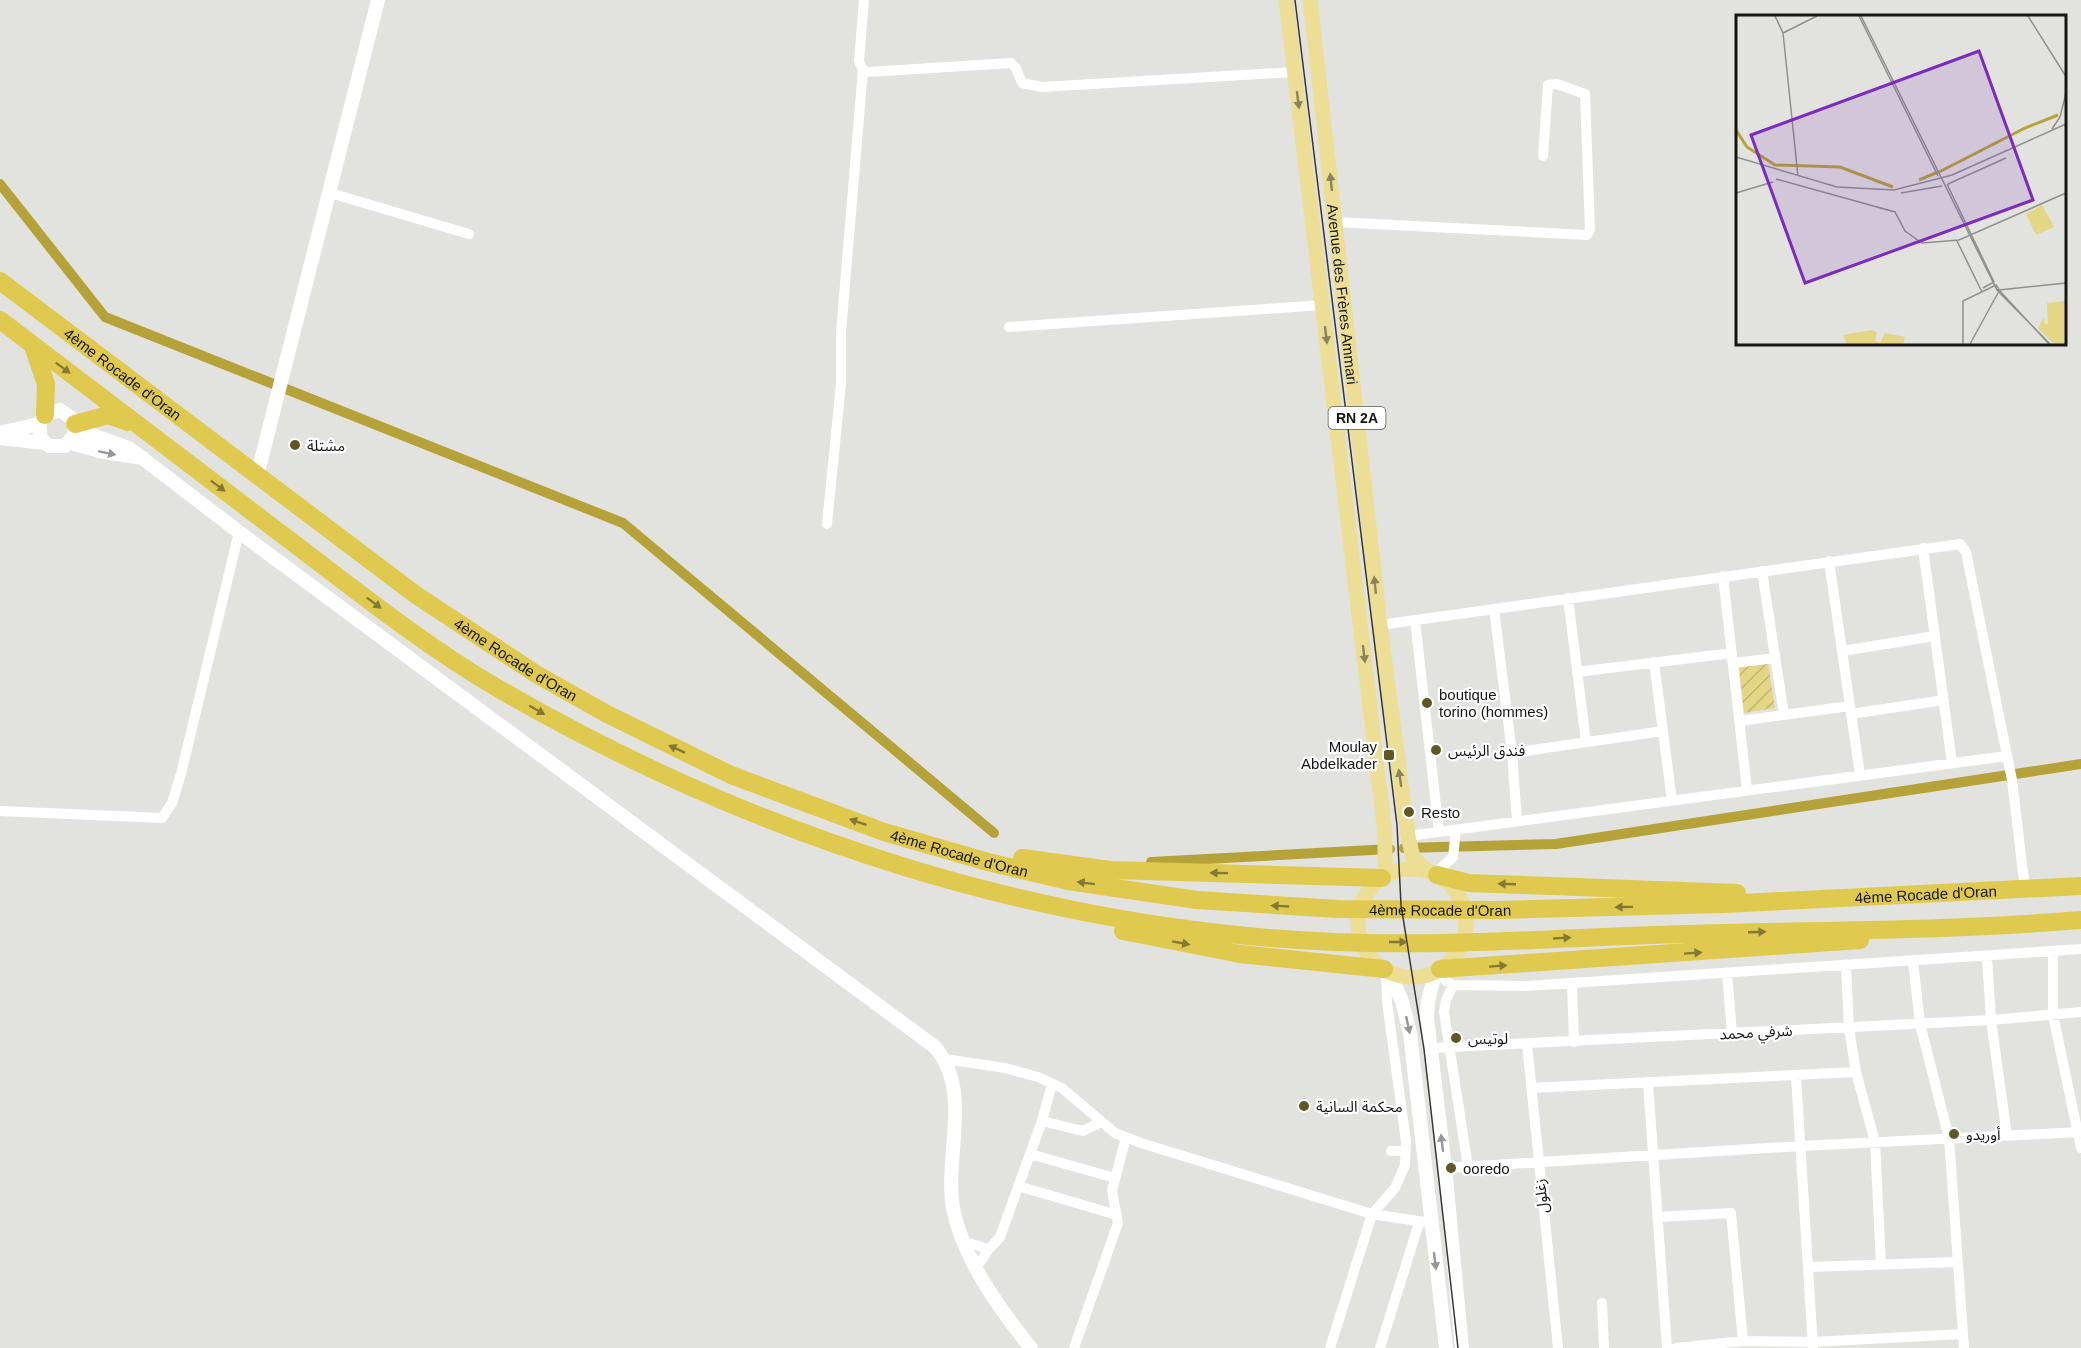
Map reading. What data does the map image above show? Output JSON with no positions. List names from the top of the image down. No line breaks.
{"streets":{"highway":["4ème Rocade d'Oran"],"main road":["Avenue des Frères Ammari","RN 2A"],"street":["شرفي محمد","زغلول"]},"crossings":[["Avenue des Frères Ammari","RN 2A"],["شرفي محمد","زغلول"]],"places":{"other":["مشتلة","boutique torino (hommes)","فندق الرئيس","Resto","لوتيس","محكمة السانية","أوريدو","ooredo"],"transit":["Moulay Abdelkader"]}}
